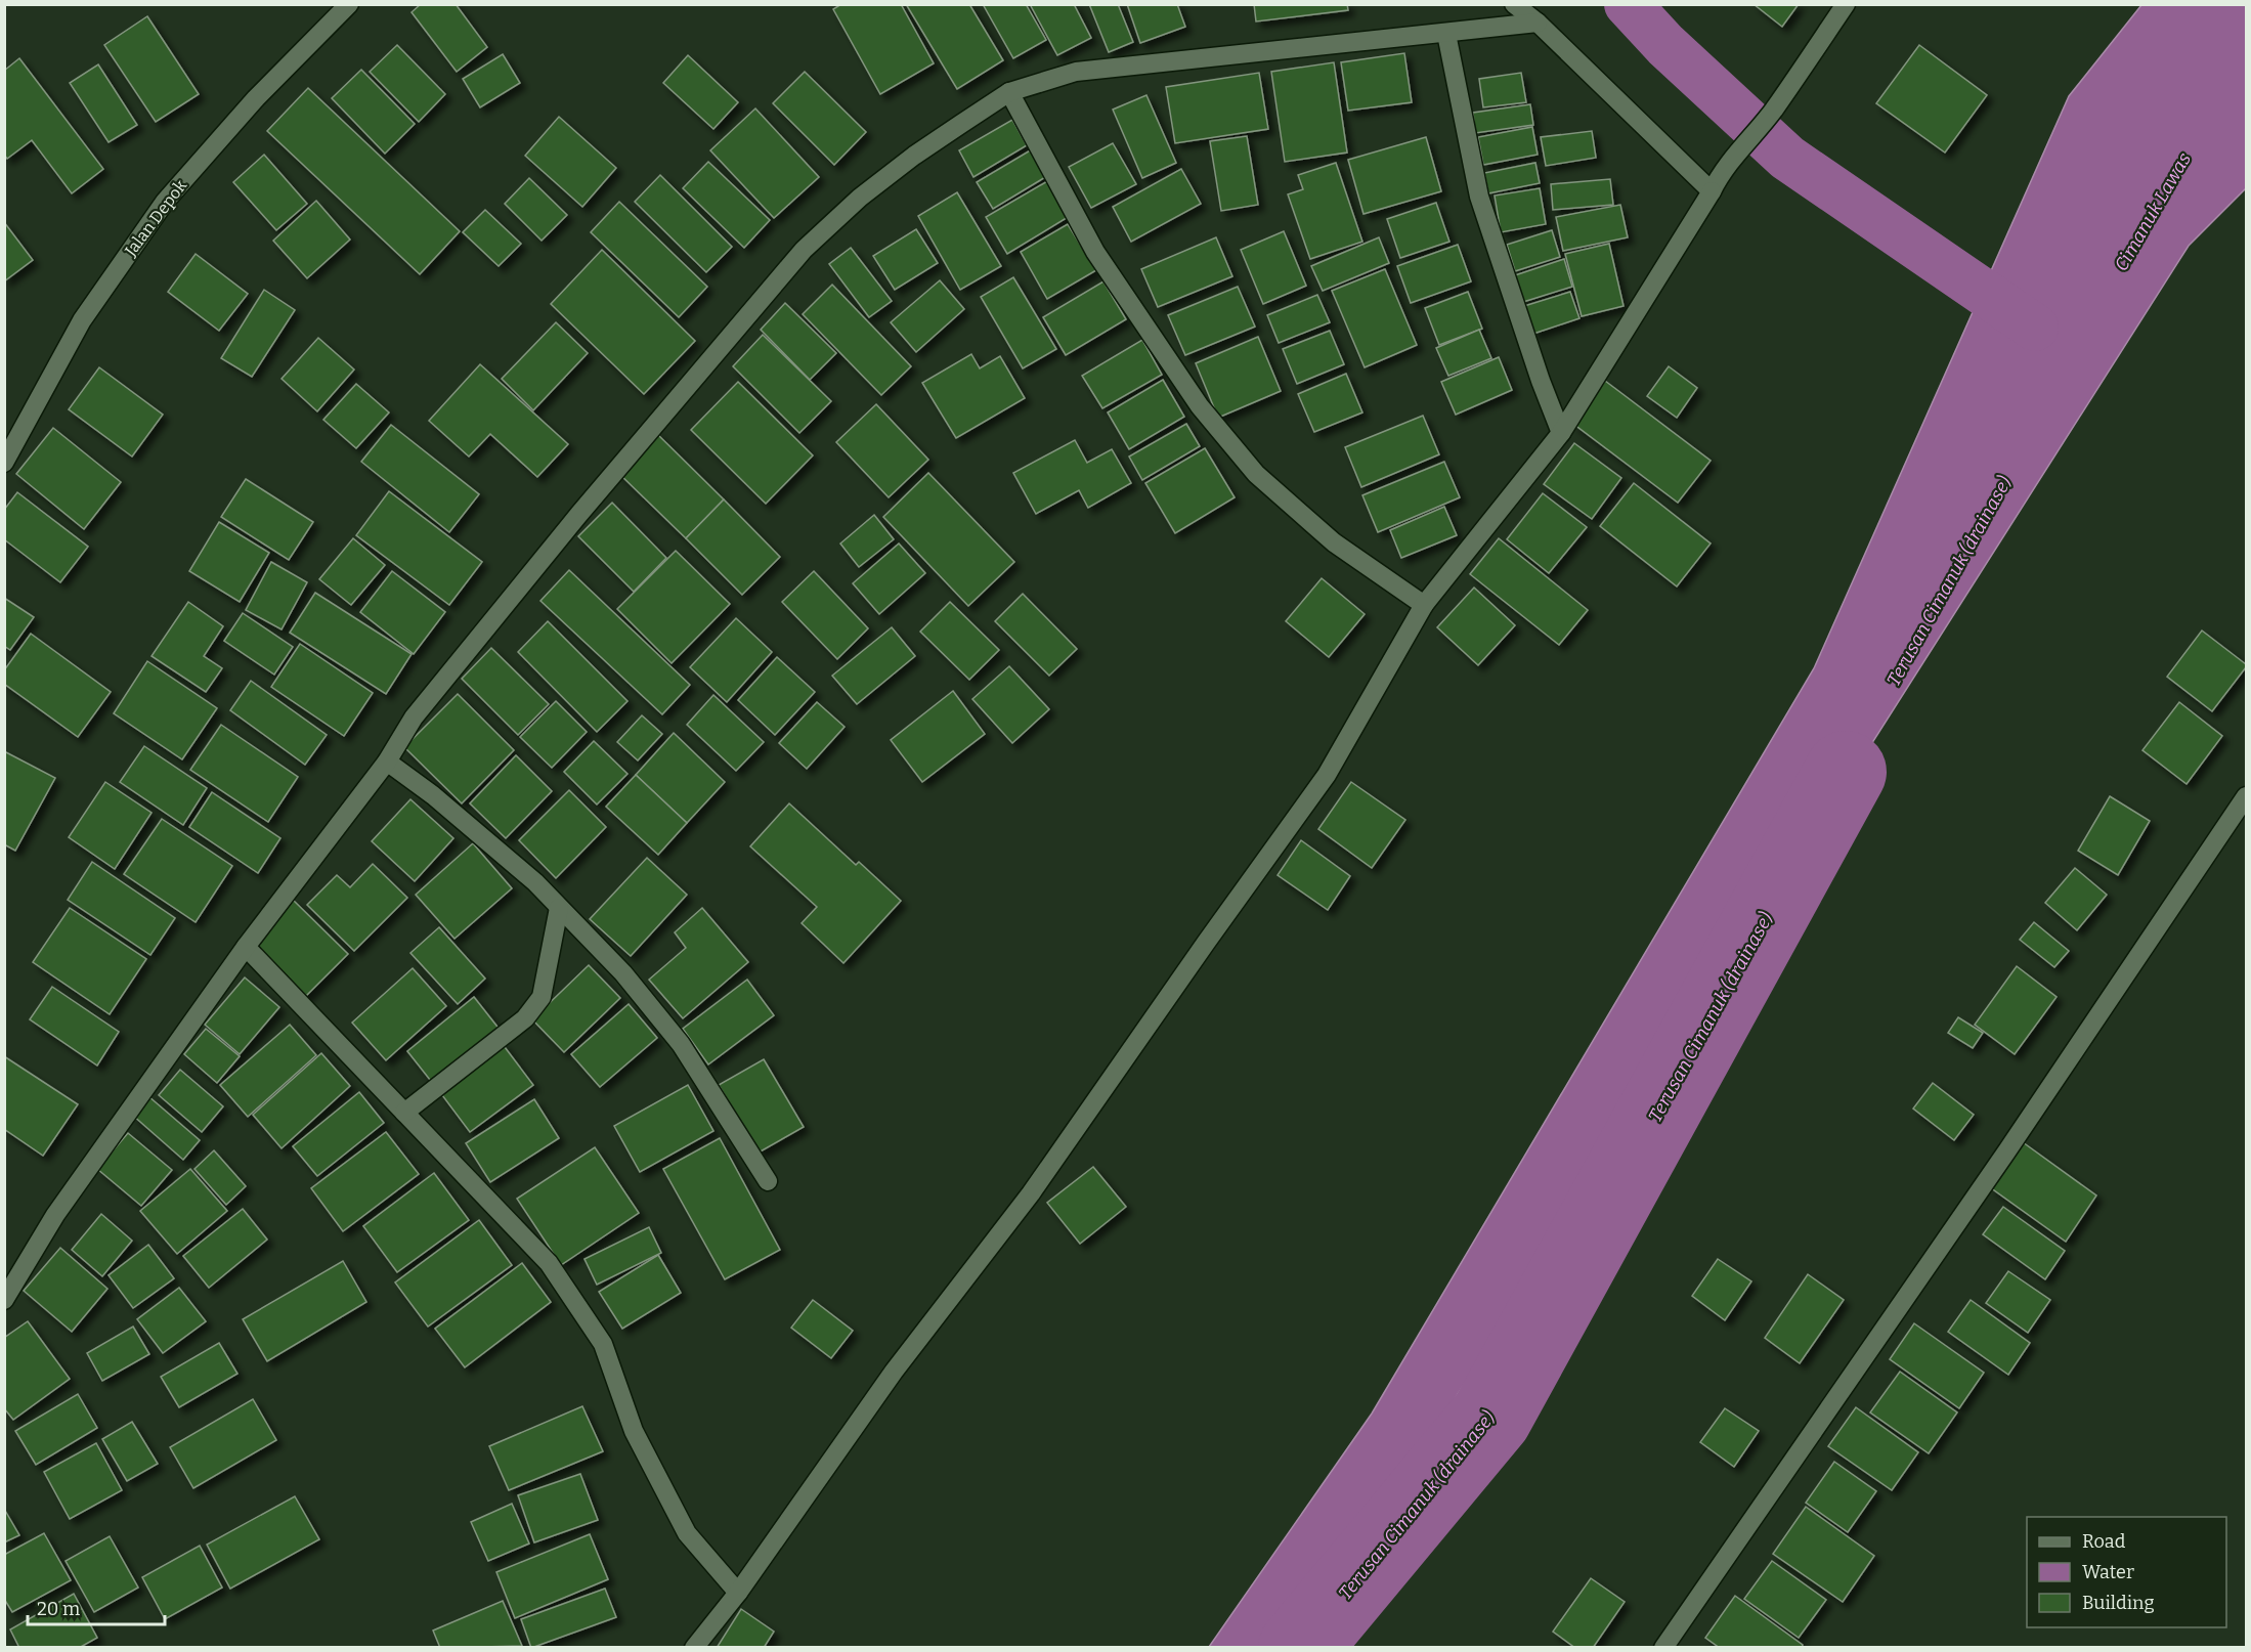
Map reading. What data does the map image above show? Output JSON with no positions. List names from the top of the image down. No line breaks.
{"streets":{"street":["Jalan Depok"]},"water":["Cimanuk Lawas","Terusan Cimanuk (drainase)"],"legend":["Road","Water","Building"],"scale_bar":"20 m"}
